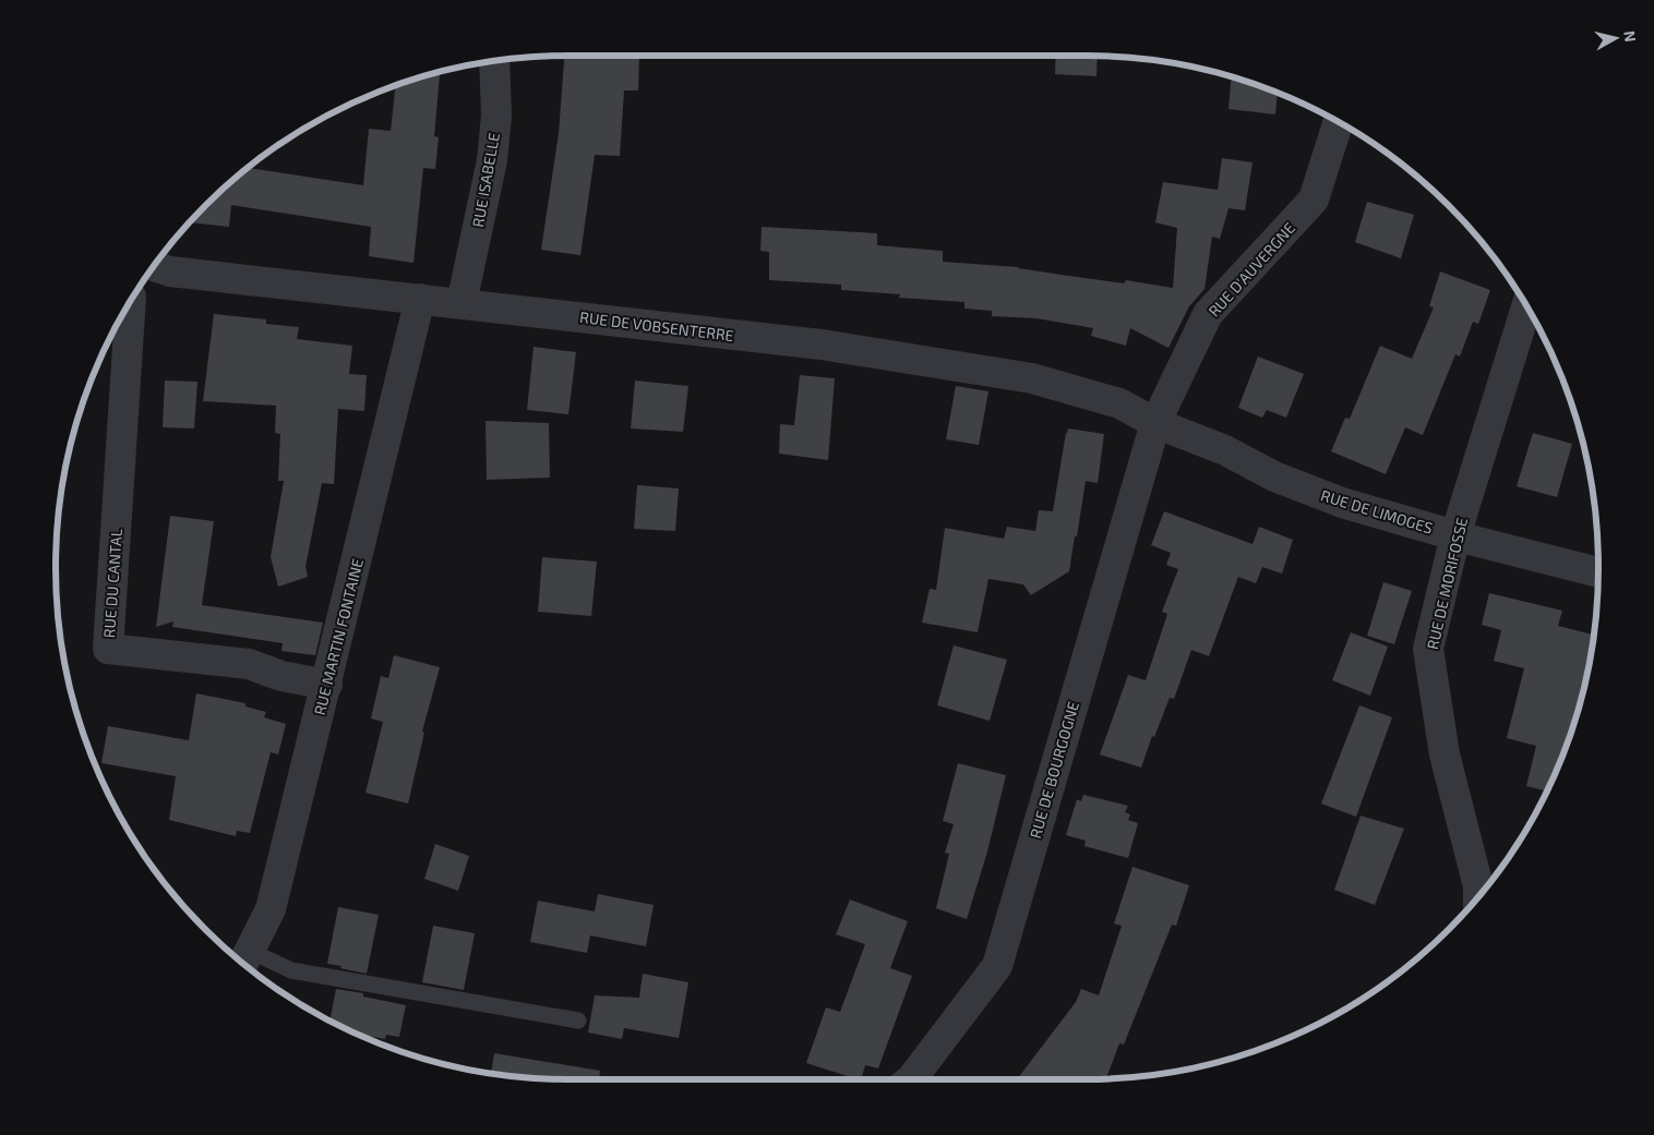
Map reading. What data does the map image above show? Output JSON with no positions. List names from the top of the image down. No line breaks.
{"streets":{"street":["RUE ISABELLE","RUE D'AUVERGNE","RUE DE VOBSENTERRE","RUE DE LIMOGES","RUE DU CANTAL","RUE DE MORIFOSSE","RUE MARTIN FONTAINE","RUE DE BOURGOGNE"]},"crossings":[["RUE ISABELLE","RUE DE VOBSENTERRE"],["RUE D'AUVERGNE","RUE DE VOBSENTERRE"],["RUE D'AUVERGNE","RUE DE LIMOGES"],["RUE D'AUVERGNE","RUE DE BOURGOGNE"],["RUE DE VOBSENTERRE","RUE DE LIMOGES"],["RUE DE VOBSENTERRE","RUE MARTIN FONTAINE"],["RUE DE VOBSENTERRE","RUE DE BOURGOGNE"],["RUE DE LIMOGES","RUE DE MORIFOSSE"],["RUE DE LIMOGES","RUE DE BOURGOGNE"],["RUE DU CANTAL","RUE MARTIN FONTAINE"]],"north":"right"}
